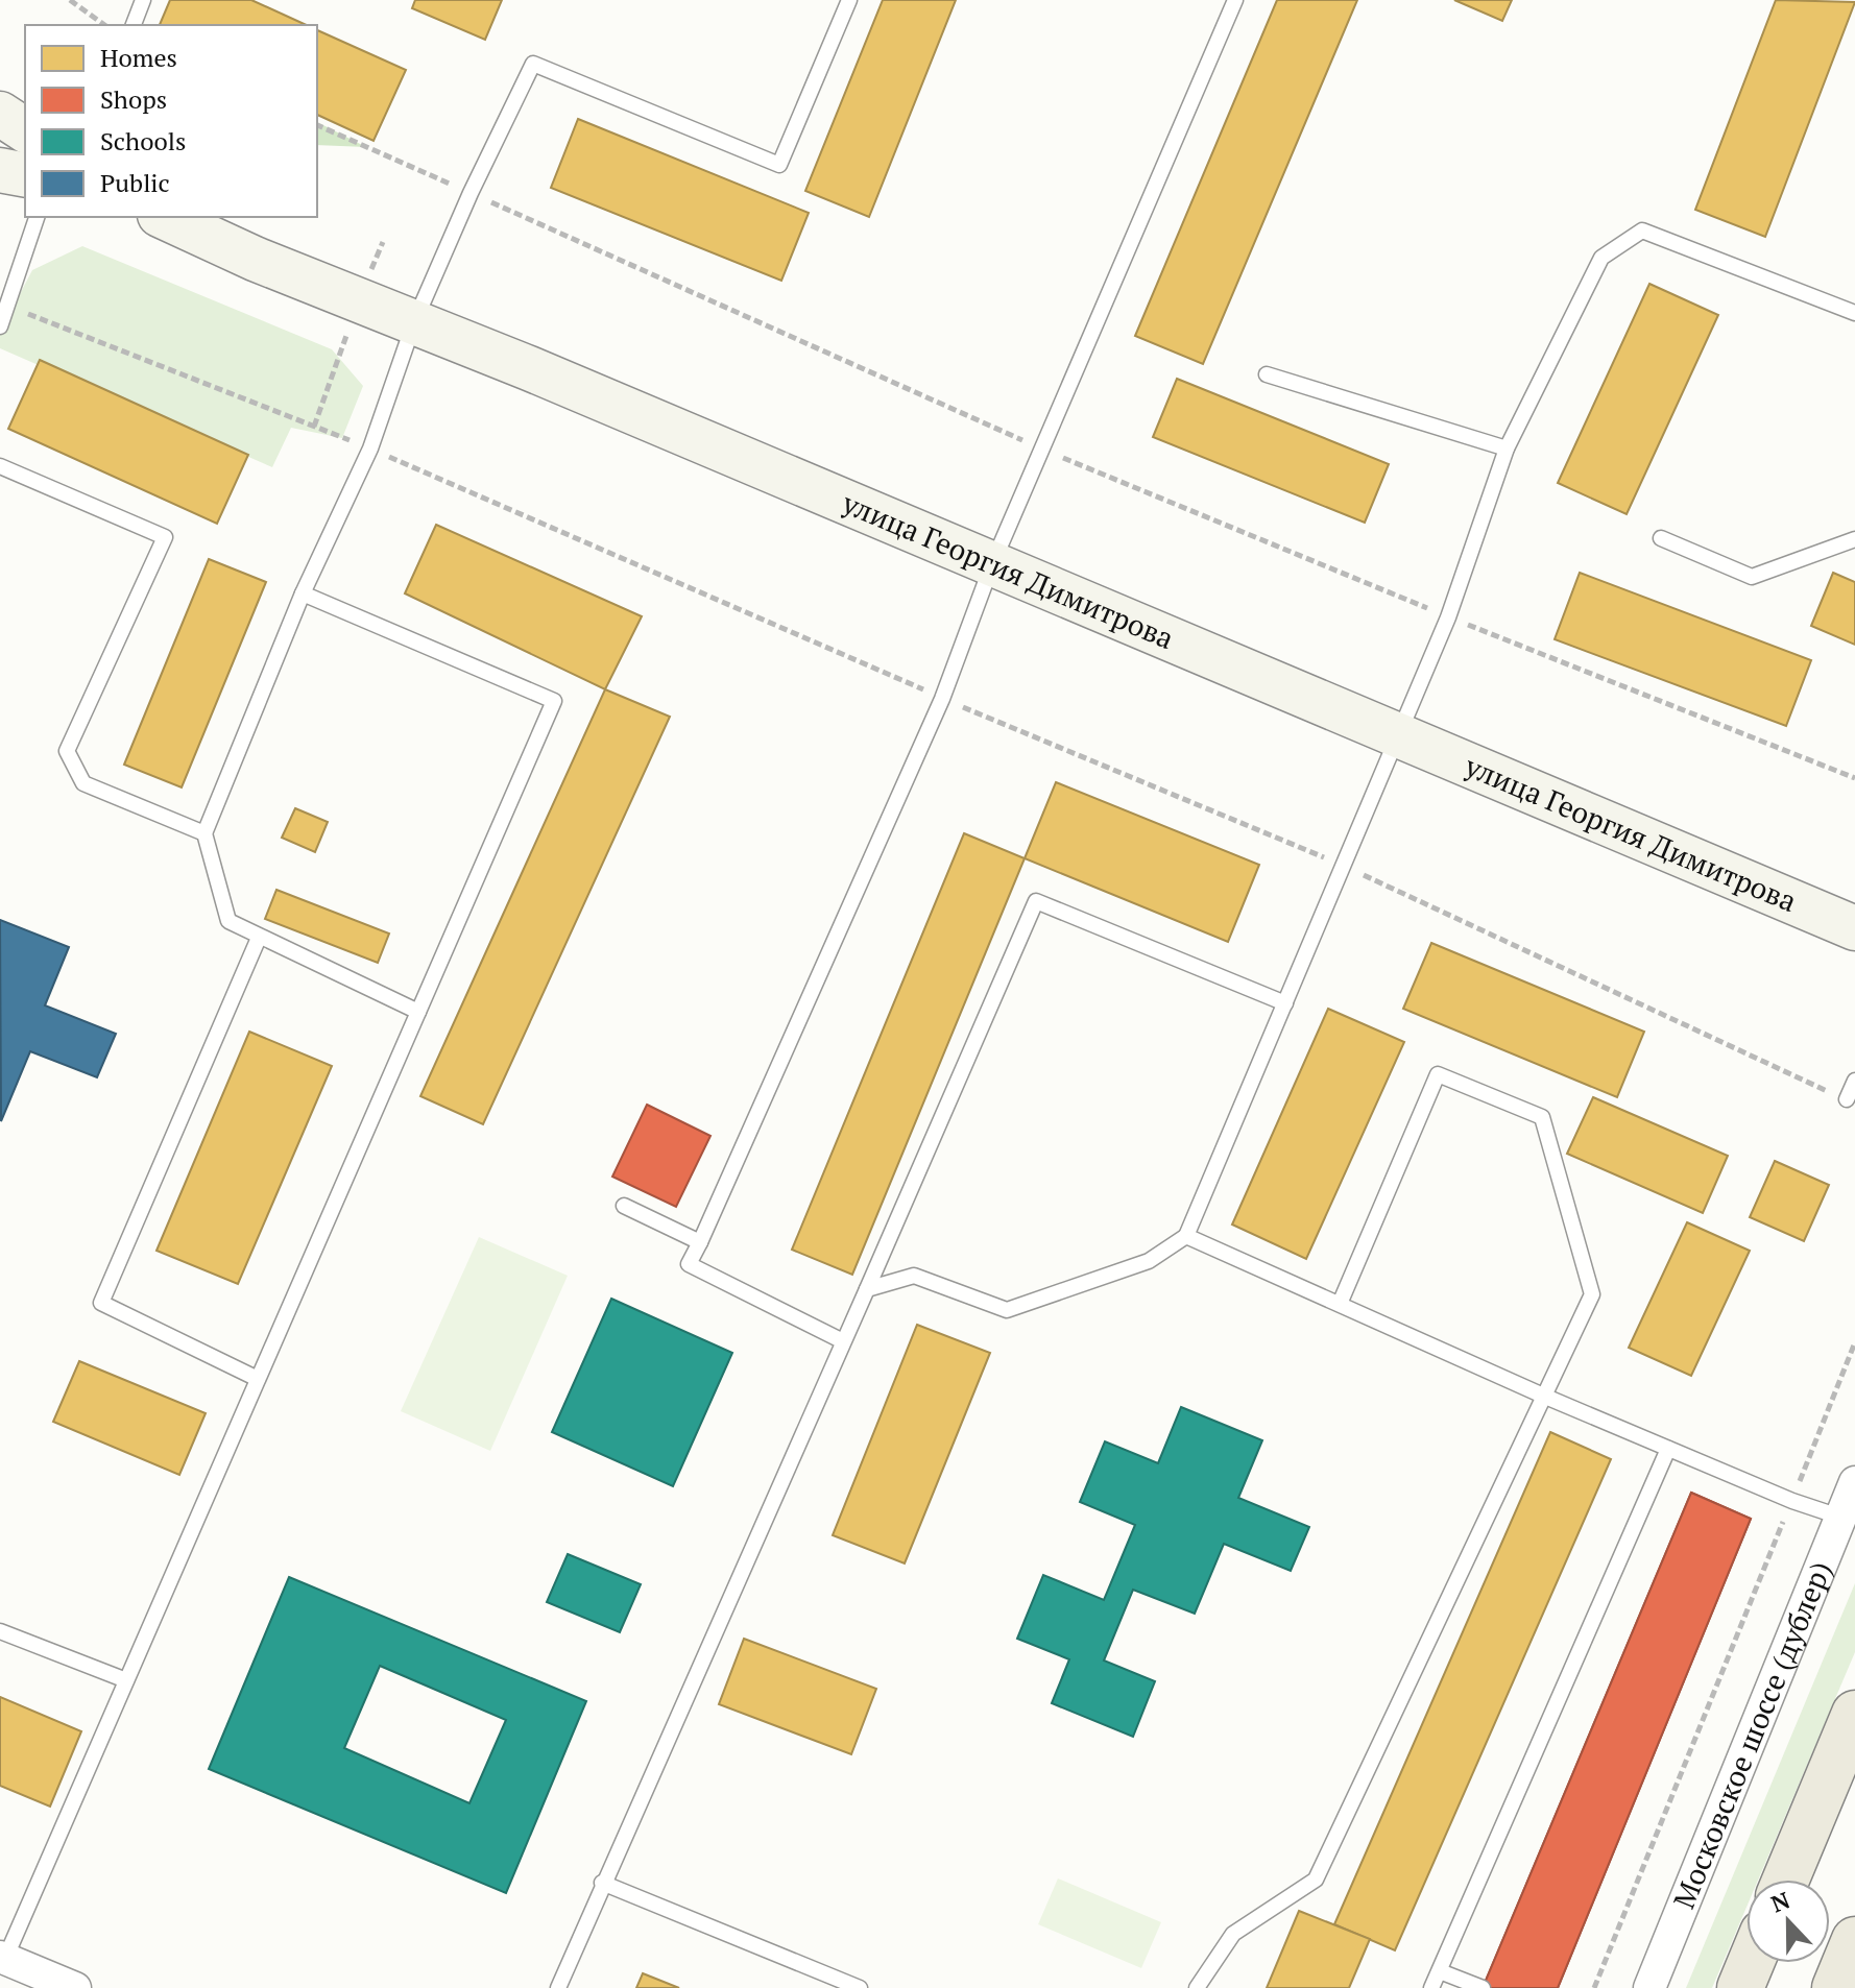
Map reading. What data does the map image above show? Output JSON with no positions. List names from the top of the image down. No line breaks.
{"streets":{"main road":["улица Георгия Димитрова"],"street":["Московское шоссе (дублер)"]},"legend":["Homes","Shops","Schools","Public"],"north":"top"}
